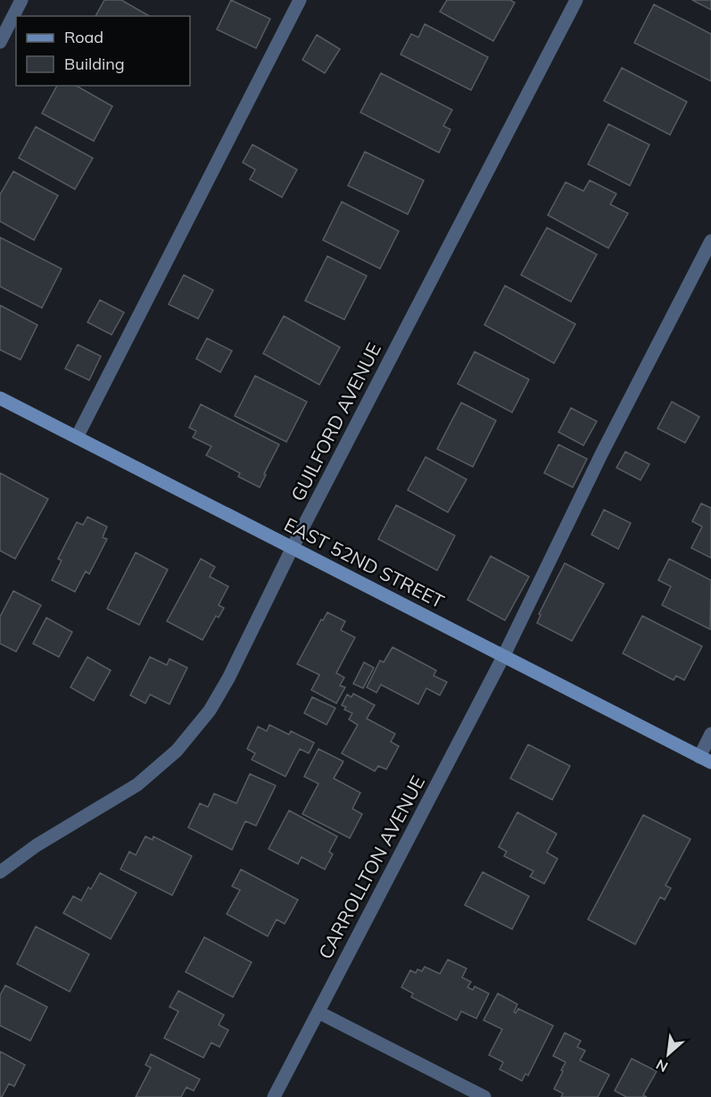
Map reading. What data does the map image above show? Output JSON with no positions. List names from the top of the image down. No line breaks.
{"streets":{"street":["GUILFORD AVENUE","EAST 52ND STREET","CARROLLTON AVENUE"]},"crossings":[["GUILFORD AVENUE","EAST 52ND STREET"],["EAST 52ND STREET","CARROLLTON AVENUE"]],"legend":["Road","Building"],"north":"bottom left"}
